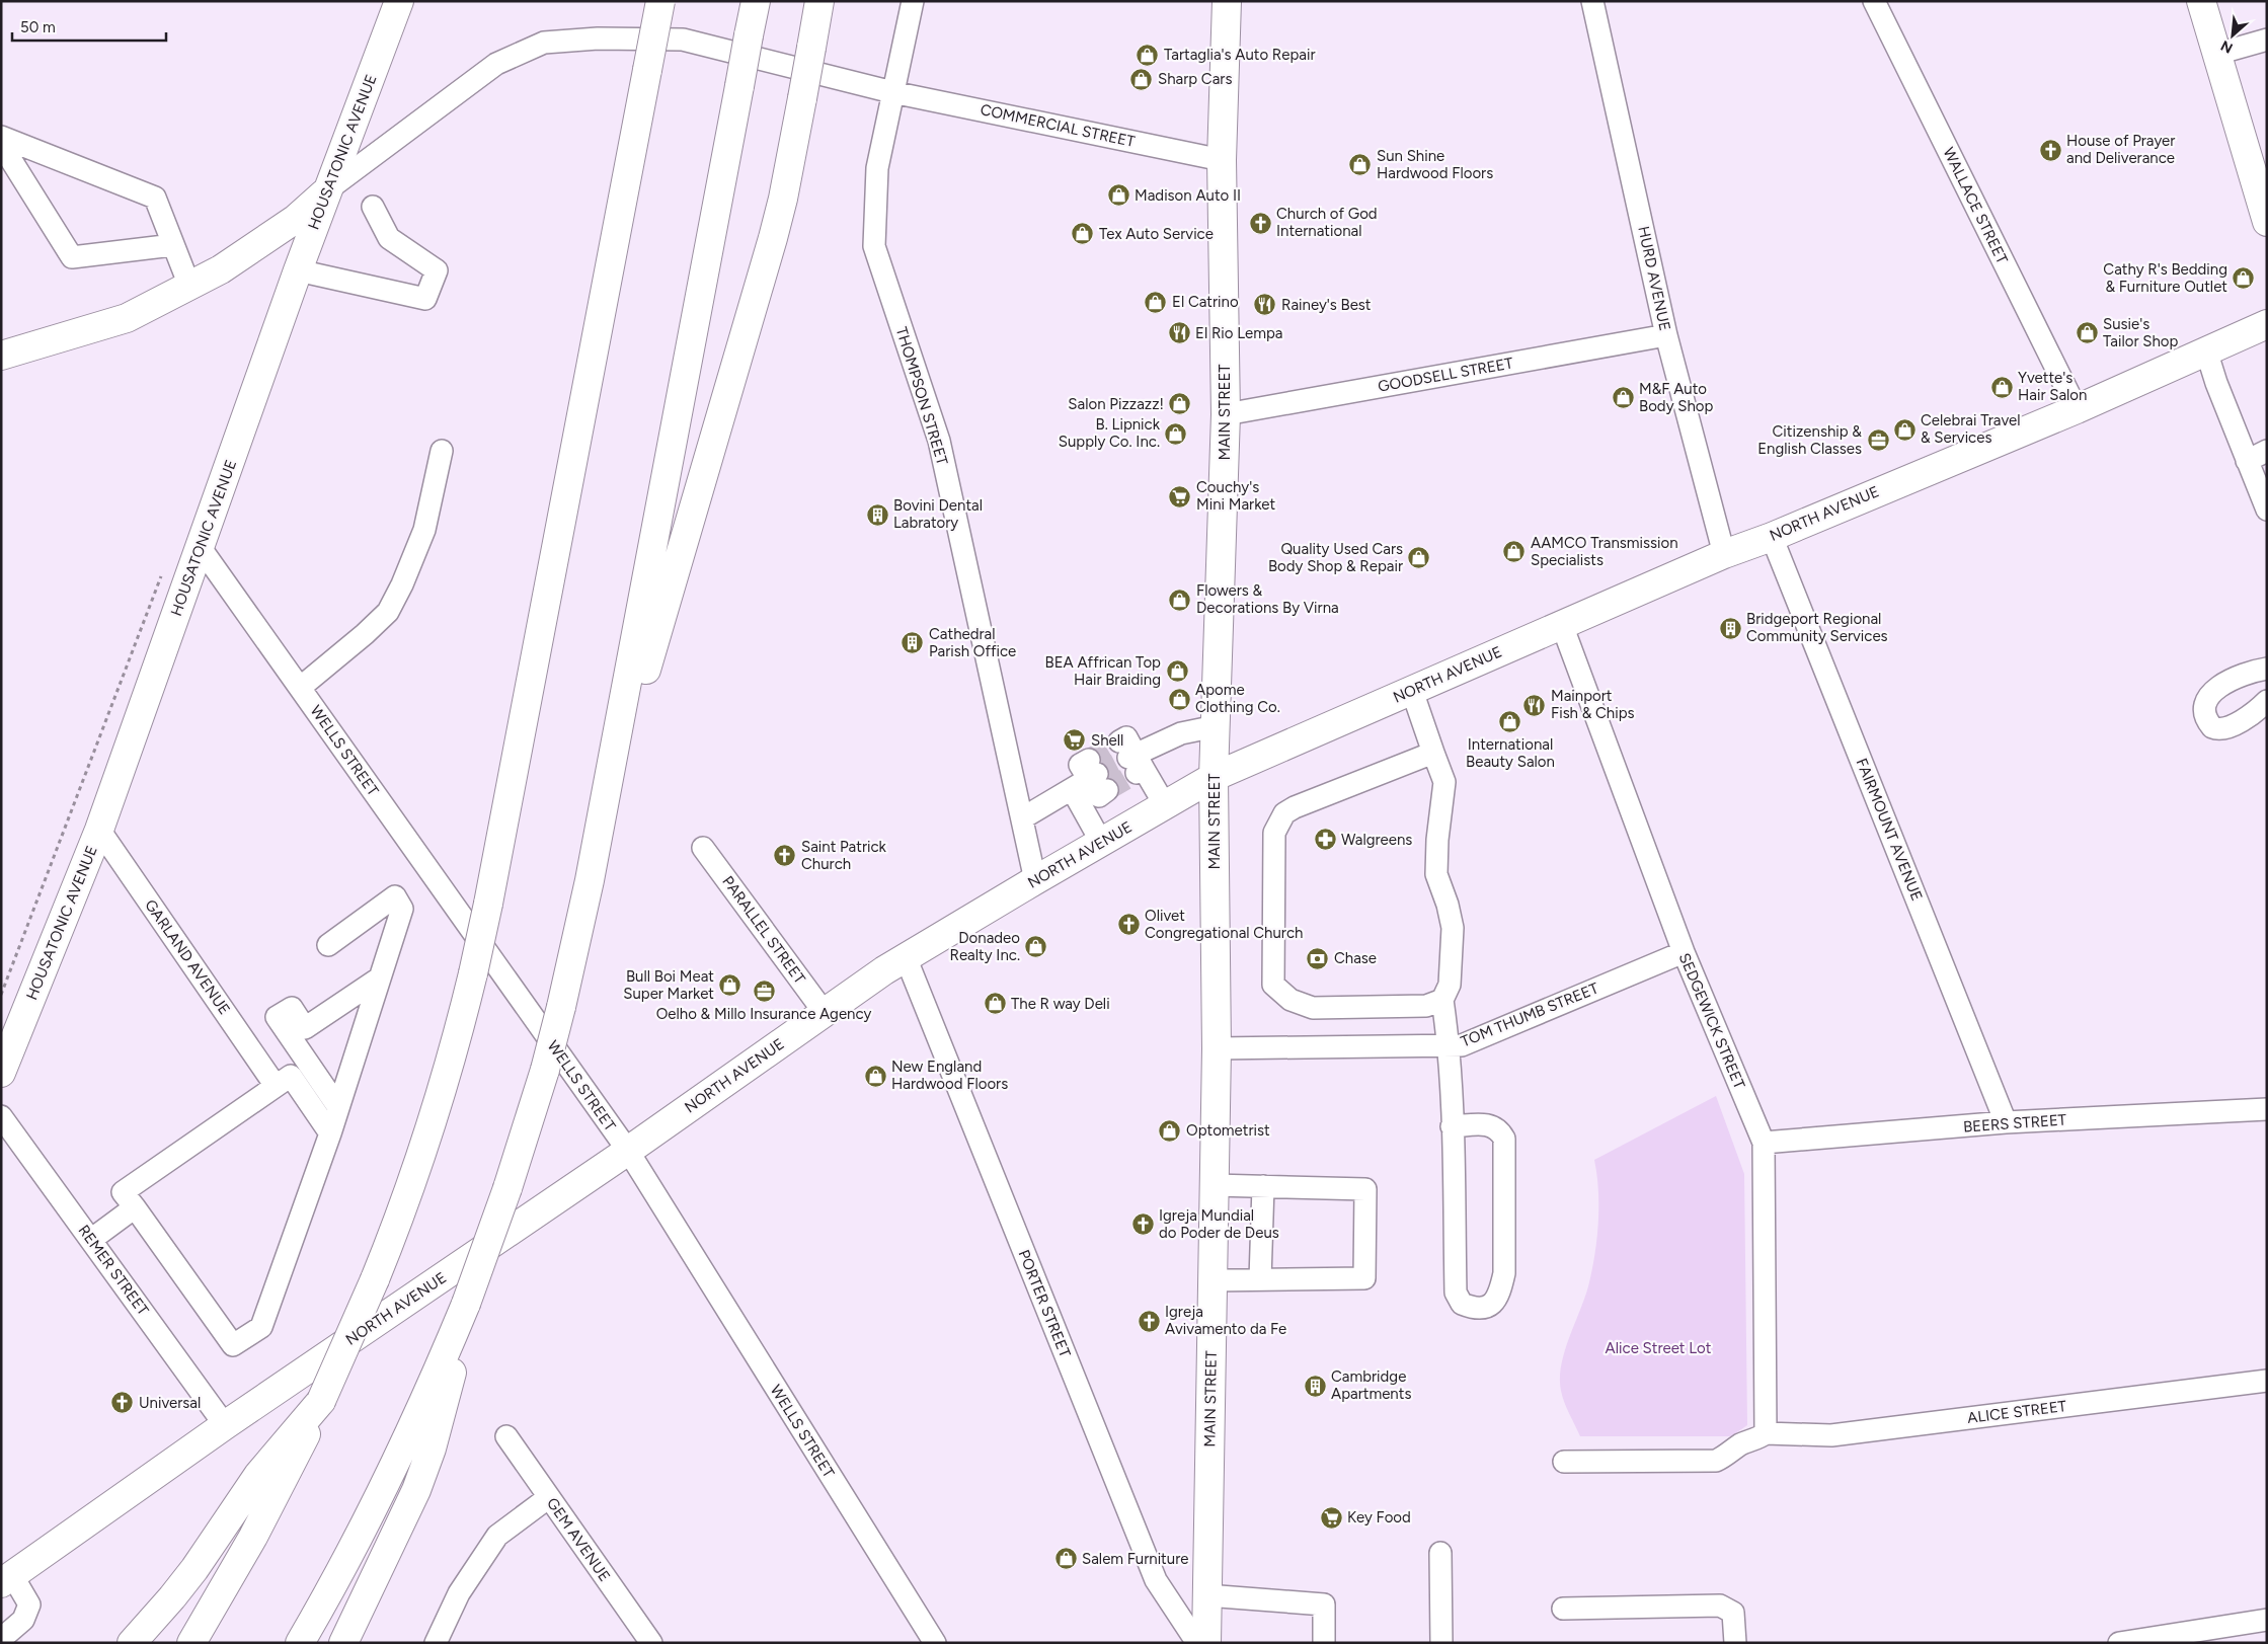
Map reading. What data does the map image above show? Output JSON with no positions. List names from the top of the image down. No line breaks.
{"streets":{"main road":["HOUSATONIC AVENUE","MAIN STREET","NORTH AVENUE"],"street":["COMMERCIAL STREET","WALLACE STREET","HURD AVENUE","GOODSELL STREET","THOMPSON STREET","WELLS STREET","FAIRMOUNT AVENUE","PARALLEL STREET","GARLAND AVENUE","TOM THUMB STREET","SEDGEWICK STREET","BEERS STREET","REMER STREET","PORTER STREET","ALICE STREET","GEM AVENUE"]},"crossings":[["COMMERCIAL STREET","HOUSATONIC AVENUE"],["COMMERCIAL STREET","THOMPSON STREET"],["COMMERCIAL STREET","MAIN STREET"],["HOUSATONIC AVENUE","WELLS STREET"],["HOUSATONIC AVENUE","GARLAND AVENUE"],["WALLACE STREET","NORTH AVENUE"],["HURD AVENUE","GOODSELL STREET"],["HURD AVENUE","NORTH AVENUE"],["GOODSELL STREET","MAIN STREET"],["THOMPSON STREET","NORTH AVENUE"],["MAIN STREET","NORTH AVENUE"],["MAIN STREET","TOM THUMB STREET"],["NORTH AVENUE","WELLS STREET"],["NORTH AVENUE","FAIRMOUNT AVENUE"],["NORTH AVENUE","PARALLEL STREET"],["NORTH AVENUE","SEDGEWICK STREET"],["NORTH AVENUE","REMER STREET"],["NORTH AVENUE","PORTER STREET"],["FAIRMOUNT AVENUE","BEERS STREET"],["TOM THUMB STREET","SEDGEWICK STREET"],["SEDGEWICK STREET","BEERS STREET"],["SEDGEWICK STREET","ALICE STREET"]],"parks":["Alice Street Lot"],"places":{"shop":["Tartaglia's Auto Repair","Sharp Cars","Sun Shine Hardwood Floors","Madison Auto II","Tex Auto Service","Cathy R's Bedding & Furniture Outlet","El Catrino","Susie's Tailor Shop","Yvette's Hair Salon","M&F Auto Body Shop","Salon Pizzazz!","Celebrai Travel & Services","B. Lipnick Supply Co. Inc.","AAMCO Transmission Specialists","Quality Used Cars Body Shop & Repair","Flowers & Decorations By Virna","BEA Affrican Top Hair Braiding","Apome Clothing Co.","International Beauty Salon","Donadeo Realty Inc.","Bull Boi Meat Super Market","The R way Deli","New England Hardwood Floors","Optometrist","Salem Furniture"],"church":["House of Prayer and Deliverance","Church of God International","Saint Patrick Church","Olivet Congregational Church","Igreja Mundial do Poder de Deus","Igreja Avivamento da Fe","Universal"],"restaurant":["Rainey's Best","El Rio Lempa","Mainport Fish & Chips"],"office":["Citizenship & English Classes","Oelho & Millo Insurance Agency"],"supermarket":["Couchy's Mini Market","Shell","Key Food"],"building":["Bovini Dental Labratory","Bridgeport Regional Community Services","Cathedral Parish Office","Cambridge Apartments"],"pharmacy":["Walgreens"],"bank":["Chase"]},"scale_bar":"50 m","north":"bottom left"}
